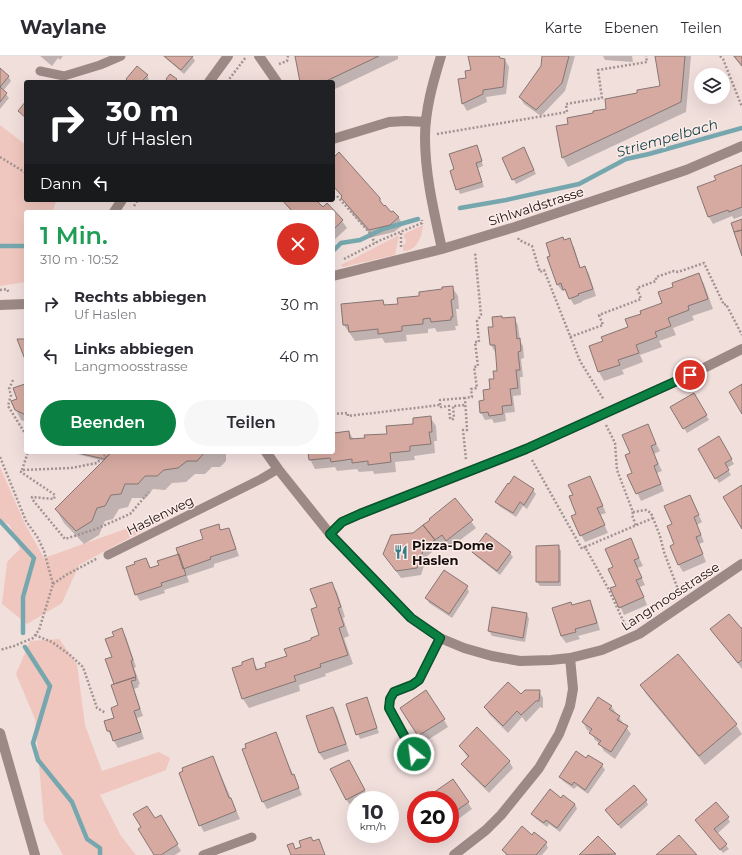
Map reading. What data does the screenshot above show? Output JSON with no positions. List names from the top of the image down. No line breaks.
{"streets":{"street":["Sihlwaldstrasse","Langmoosstrasse"],"lane":["Haslenweg"]},"crossings":[["Haslenweg","Langmoosstrasse"]],"water":["Striempelbach"],"places":{"restaurant":["Pizza-Dome Haslen"]},"page":{"header":"Waylane","nav":["Karte","Ebenen","Teilen"],"turn":["30 m","Uf Haslen"],"then":"Dann","heading":["1 Min.","310 m · 10:52"],"list":[{"name":"Rechts abbiegen","note":"Uf Haslen","value":"30 m"},{"name":"Links abbiegen","note":"Langmoosstrasse","value":"40 m"}],"buttons":["Beenden","Teilen"],"speed":"10 km/h","limit":"20"}}
